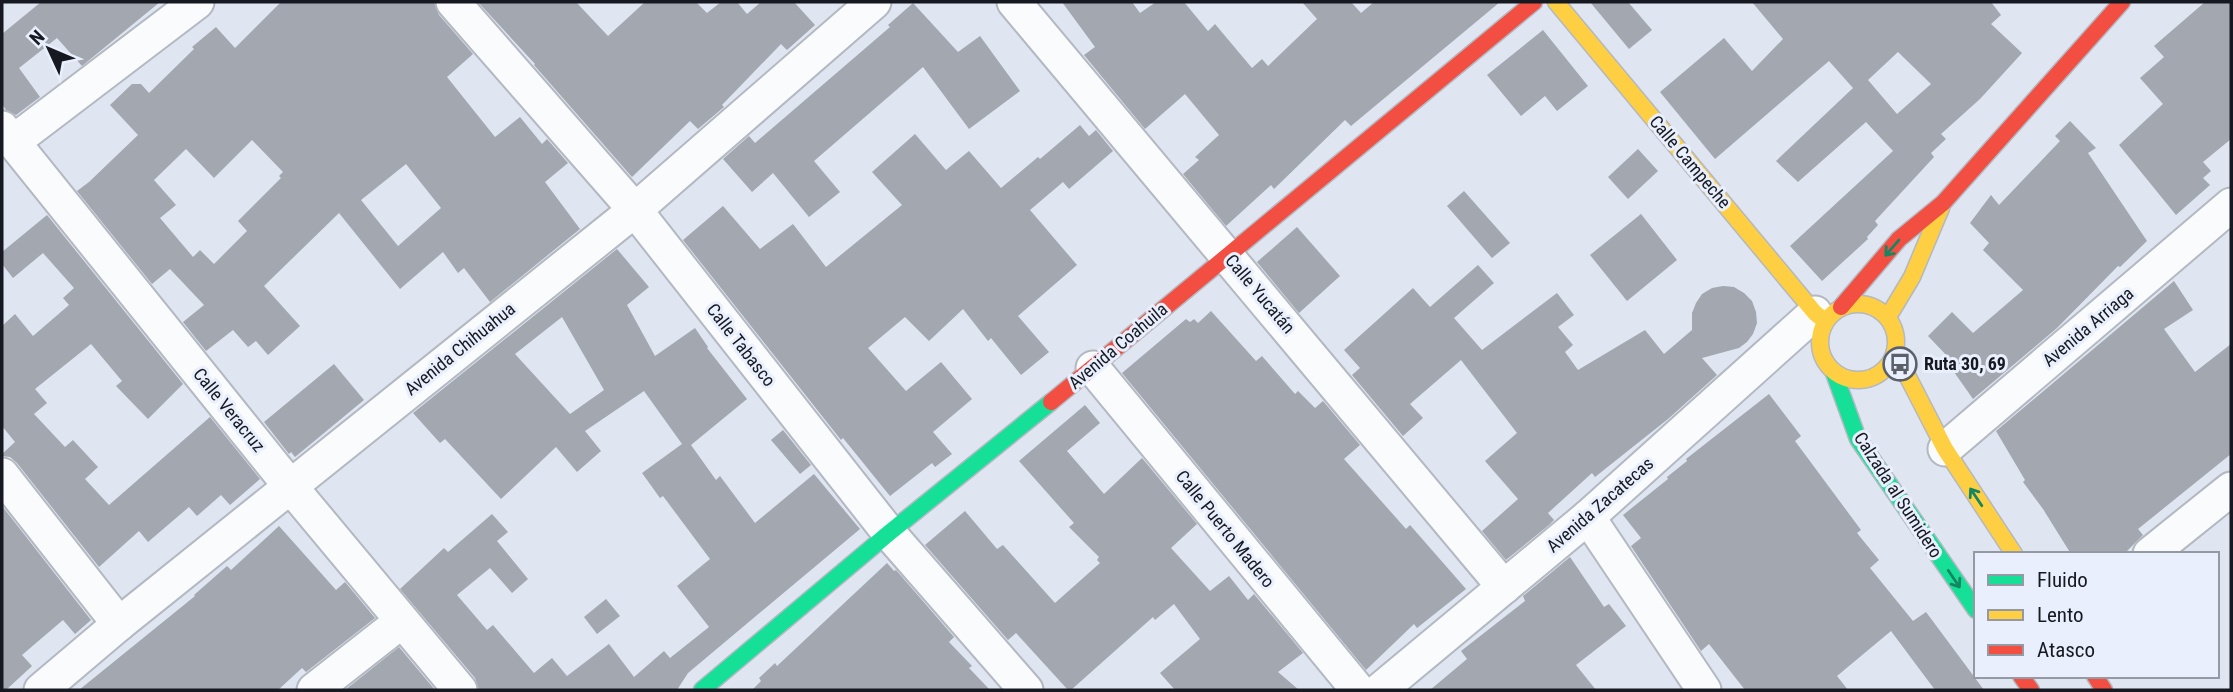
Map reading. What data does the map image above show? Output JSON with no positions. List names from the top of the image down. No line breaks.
{"streets":{"street":["Calle Campeche","Calle Yucatán","Avenida Arriaga","Calle Tabasco","Avenida Coahuila","Avenida Chihuahua","Calle Veracruz","Calzada al Sumidero","Avenida Zacatecas","Calle Puerto Madero"]},"crossings":[["Calle Campeche","Calzada al Sumidero"],["Calle Campeche","Avenida Zacatecas"],["Calle Yucatán","Avenida Coahuila"],["Calle Yucatán","Avenida Zacatecas"],["Calle Tabasco","Avenida Coahuila"],["Calle Tabasco","Avenida Chihuahua"],["Avenida Coahuila","Calle Puerto Madero"],["Avenida Chihuahua","Calle Veracruz"],["Calzada al Sumidero","Avenida Zacatecas"]],"places":{"bus stop":["Ruta 30, 69"]},"legend":["Fluido","Lento","Atasco"],"north":"top left"}
